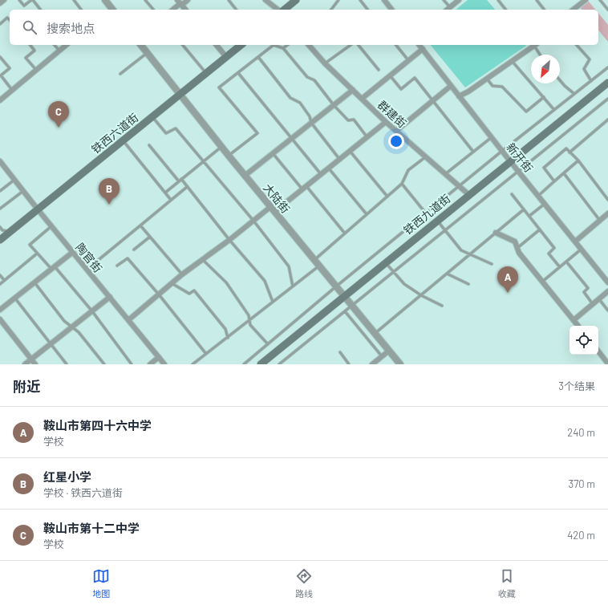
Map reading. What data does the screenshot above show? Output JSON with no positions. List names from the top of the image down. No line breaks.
{"streets":{"main road":["铁西六道街","铁西九道街"],"street":["群建街","新开街","大陆街","陶官街"]},"crossings":[["群建街","铁西九道街"],["铁西六道街","大陆街"],["铁西六道街","陶官街"],["新开街","铁西九道街"],["大陆街","铁西九道街"]],"north":"bottom left","page":{"search":"搜索地点","pins":["C","B","A"],"heading":["附近","3个结果"],"list":[{"mark":"A","name":"鞍山市第四十六中学","note":"学校","value":"240 m"},{"mark":"B","name":"红星小学","note":"学校 · 铁西六道街","value":"370 m"},{"mark":"C","name":"鞍山市第十二中学","note":"学校","value":"420 m"}],"nav":["地图","路线","收藏"]}}
